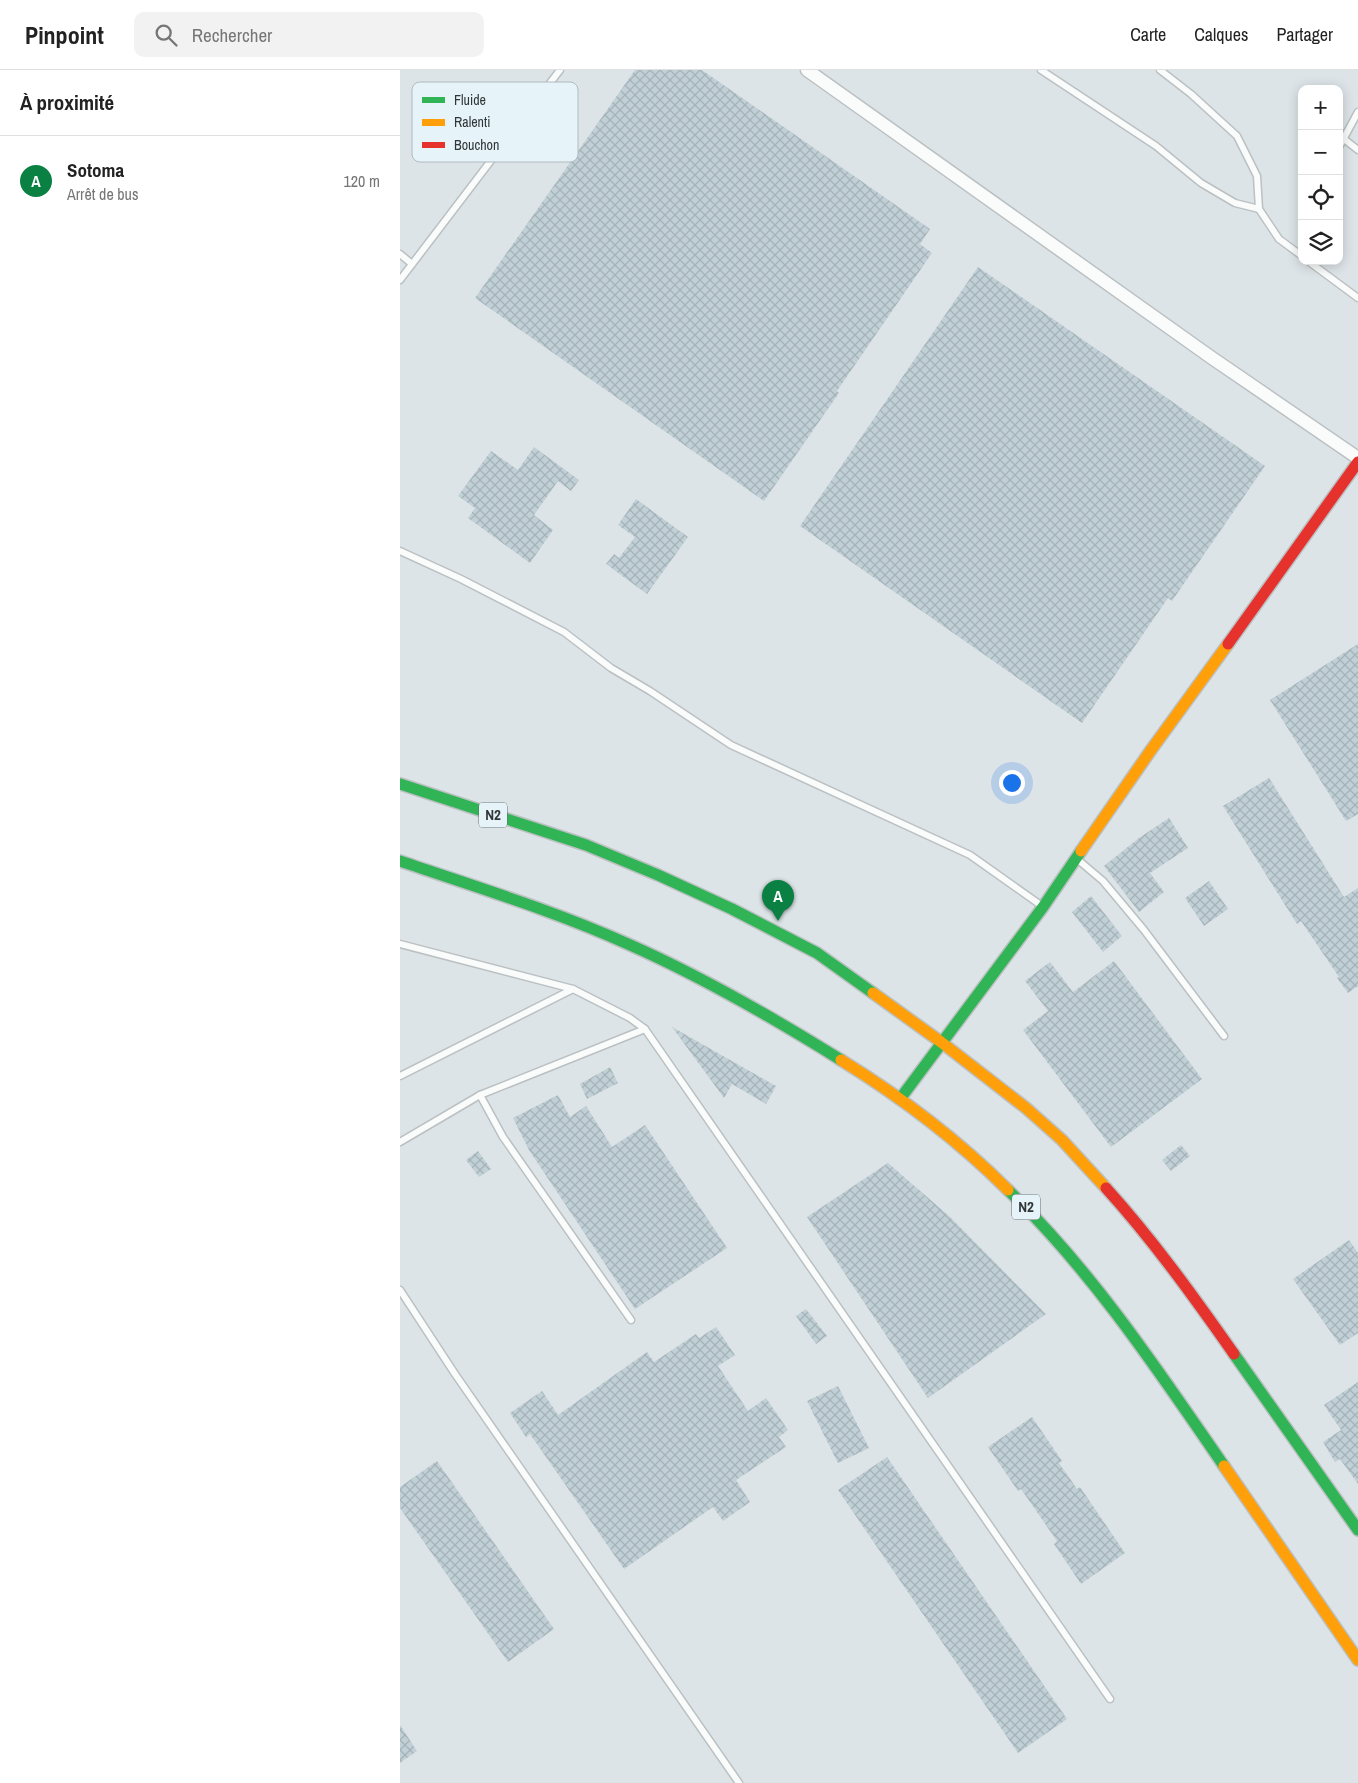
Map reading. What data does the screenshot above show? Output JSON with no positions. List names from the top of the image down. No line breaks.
{"streets":{"main road":["N2"]},"legend":["Fluide","Ralenti","Bouchon"],"page":{"header":"Pinpoint","search":"Rechercher","nav":["Carte","Calques","Partager"],"heading":"À proximité","map_buttons":["+","−"],"list":[{"mark":"A","name":"Sotoma","note":"Arrêt de bus","value":"120 m"}],"pins":"A"}}
